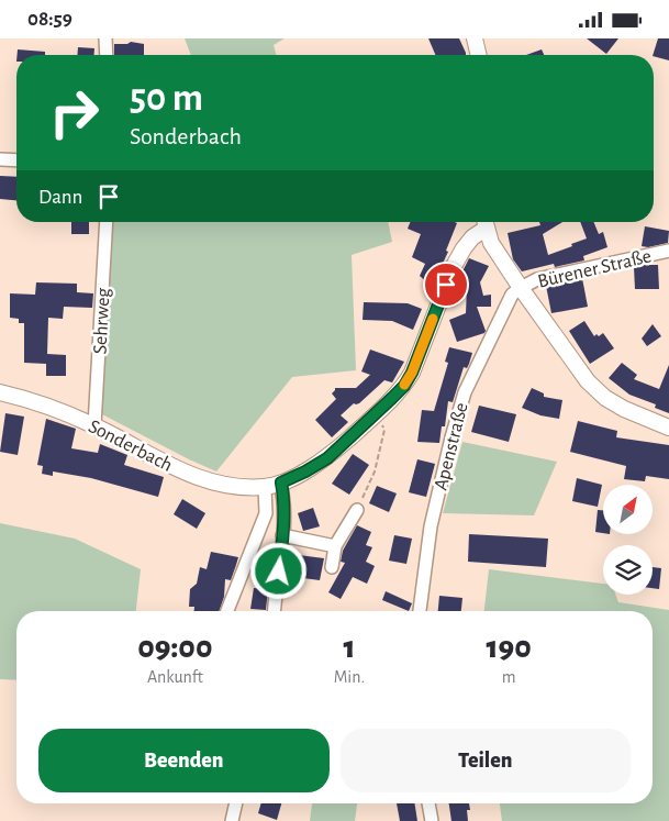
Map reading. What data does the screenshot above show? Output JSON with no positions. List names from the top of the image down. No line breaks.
{"streets":{"street":["Bürener Straße","Sehrweg","Sonderbach","Apenstraße"]},"crossings":[["Bürener Straße","Sonderbach"],["Bürener Straße","Apenstraße"],["Sehrweg","Sonderbach"]],"north":"top right","page":{"status":"08:59","turn":["50 m","Sonderbach"],"then":"Dann","eta":["09:00","Ankunft","1","Min.","190","m"],"buttons":["Beenden","Teilen"]}}
